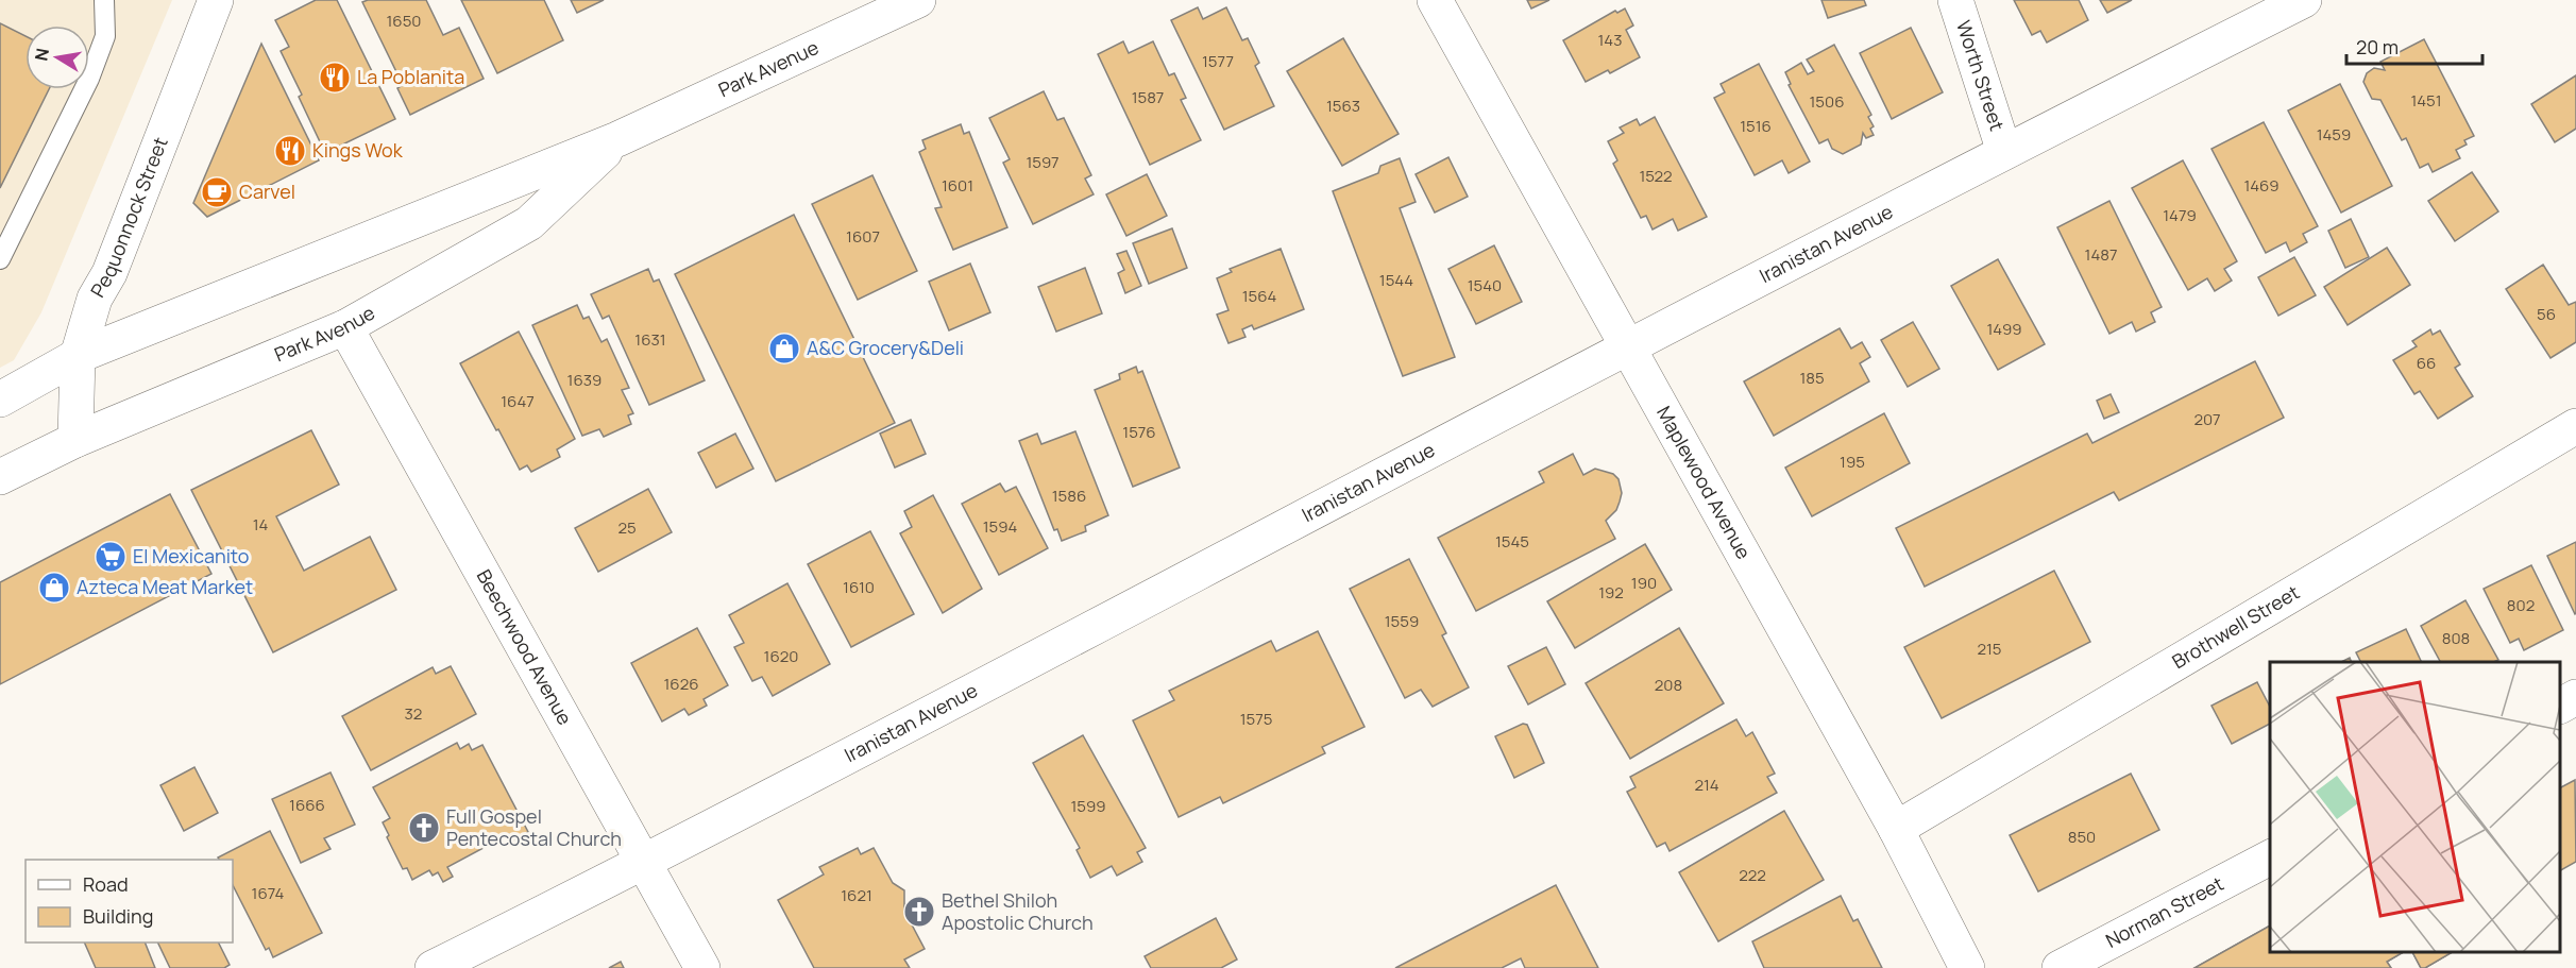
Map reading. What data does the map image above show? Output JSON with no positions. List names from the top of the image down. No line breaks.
{"streets":{"street":["Park Avenue","Worth Street","Pequonnock Street","Iranistan Avenue","Maplewood Avenue","Brothwell Street","Beechwood Avenue","Norman Street"]},"crossings":[["Park Avenue","Pequonnock Street"],["Park Avenue","Beechwood Avenue"],["Worth Street","Iranistan Avenue"],["Iranistan Avenue","Maplewood Avenue"],["Iranistan Avenue","Beechwood Avenue"],["Maplewood Avenue","Brothwell Street"]],"places":{"restaurant":["La Poblanita","Kings Wok"],"cafe":["Carvel"],"shop":["A&C Grocery&Deli","Azteca Meat Market"],"supermarket":["El Mexicanito"],"church":["Full Gospel Pentecostal Church","Bethel Shiloh Apostolic Church"]},"house_numbers":["1650","143","1577","1587","1451","1506","1563","1516","1459","1597","1522","1601","1469","1479","1607","1487","1544","1540","1564","56","1499","1631","66","185","1639","1647","207","1576","195","1586","14","1594","25","1545","190","1610","192","802","1559","808","215","1620","1626","208","32","1575","214","1666","1599","850","222","1674","1621"],"legend":["Road","Building"],"scale_bar":"20 m","north":"left"}
